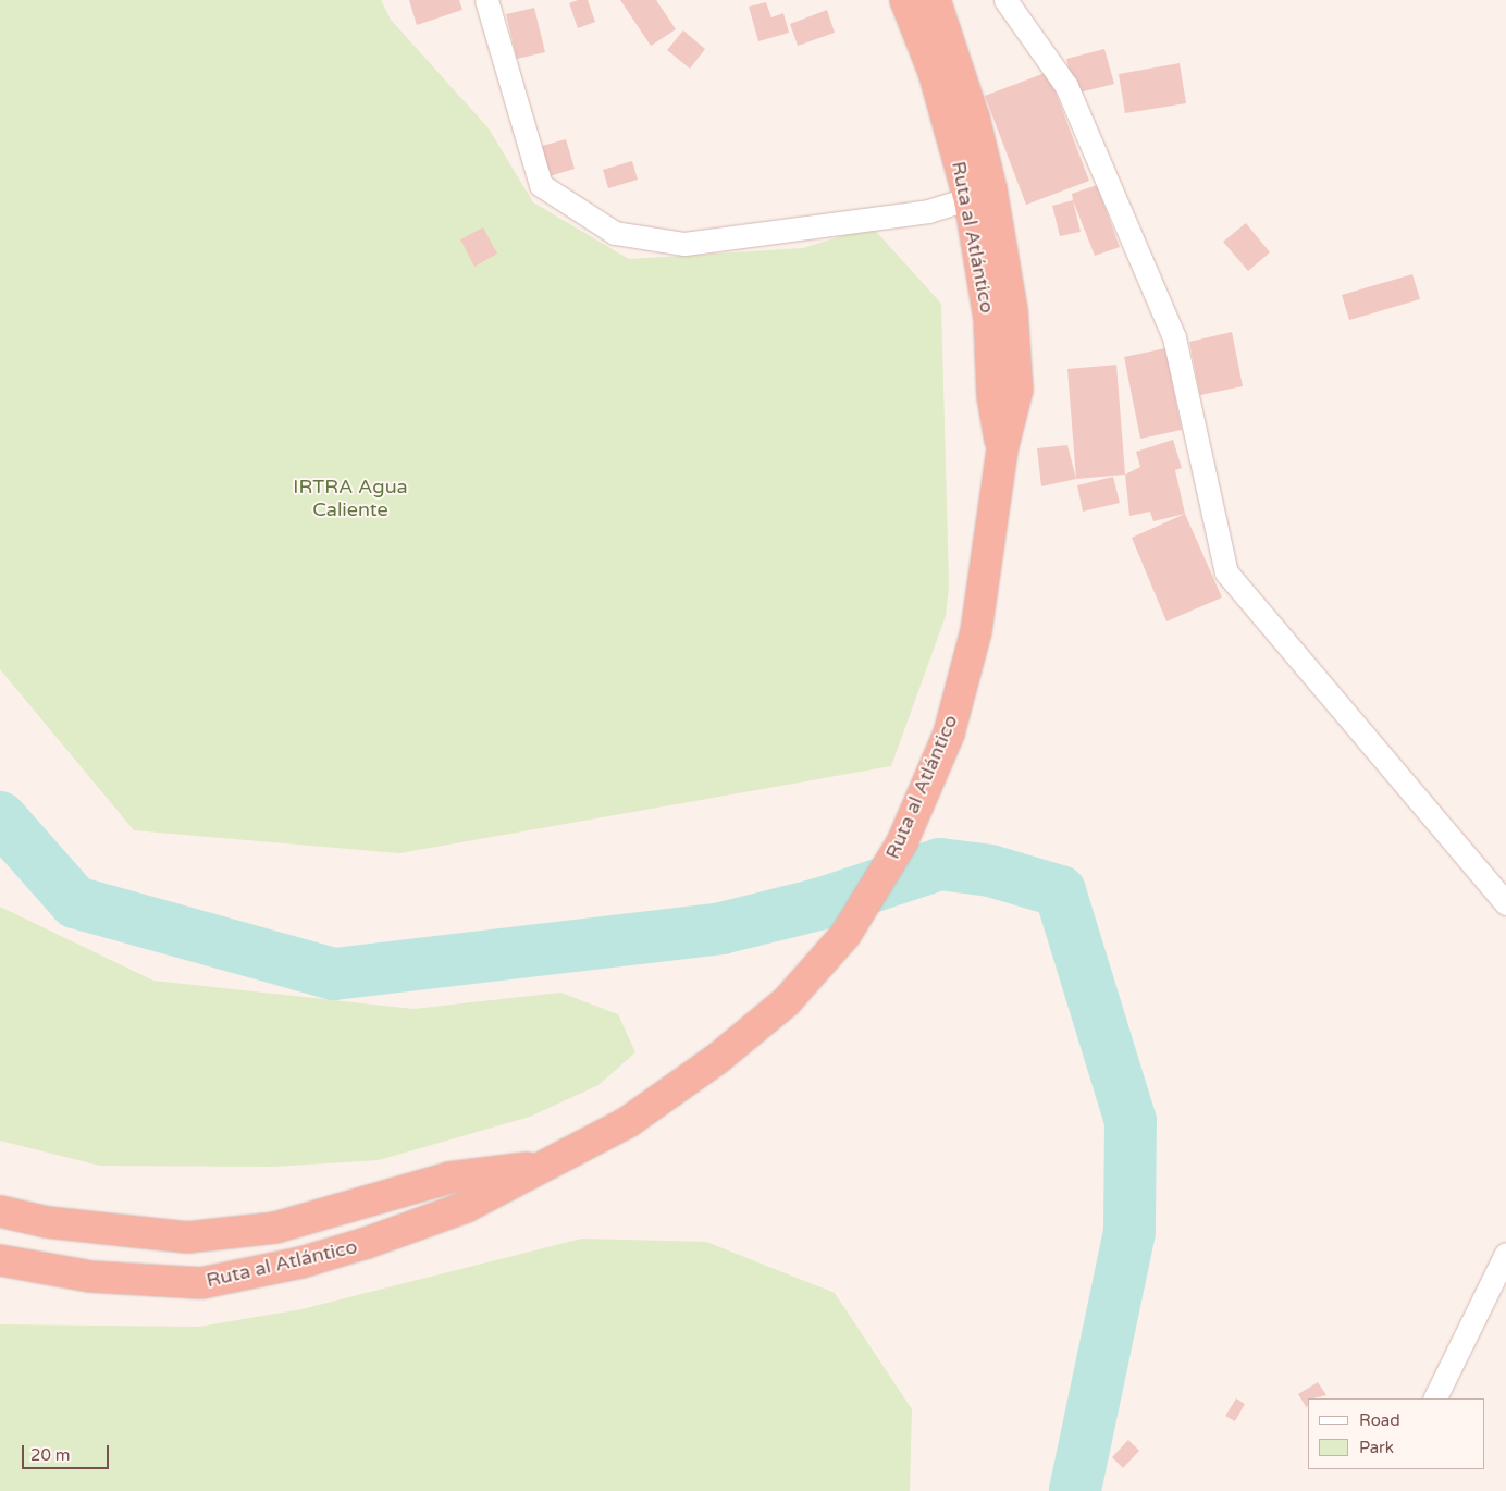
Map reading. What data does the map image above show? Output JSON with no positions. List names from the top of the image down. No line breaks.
{"streets":{"highway":["Ruta al Atlántico"]},"parks":["IRTRA Agua Caliente"],"legend":["Road","Park"],"scale_bar":"20 m"}
